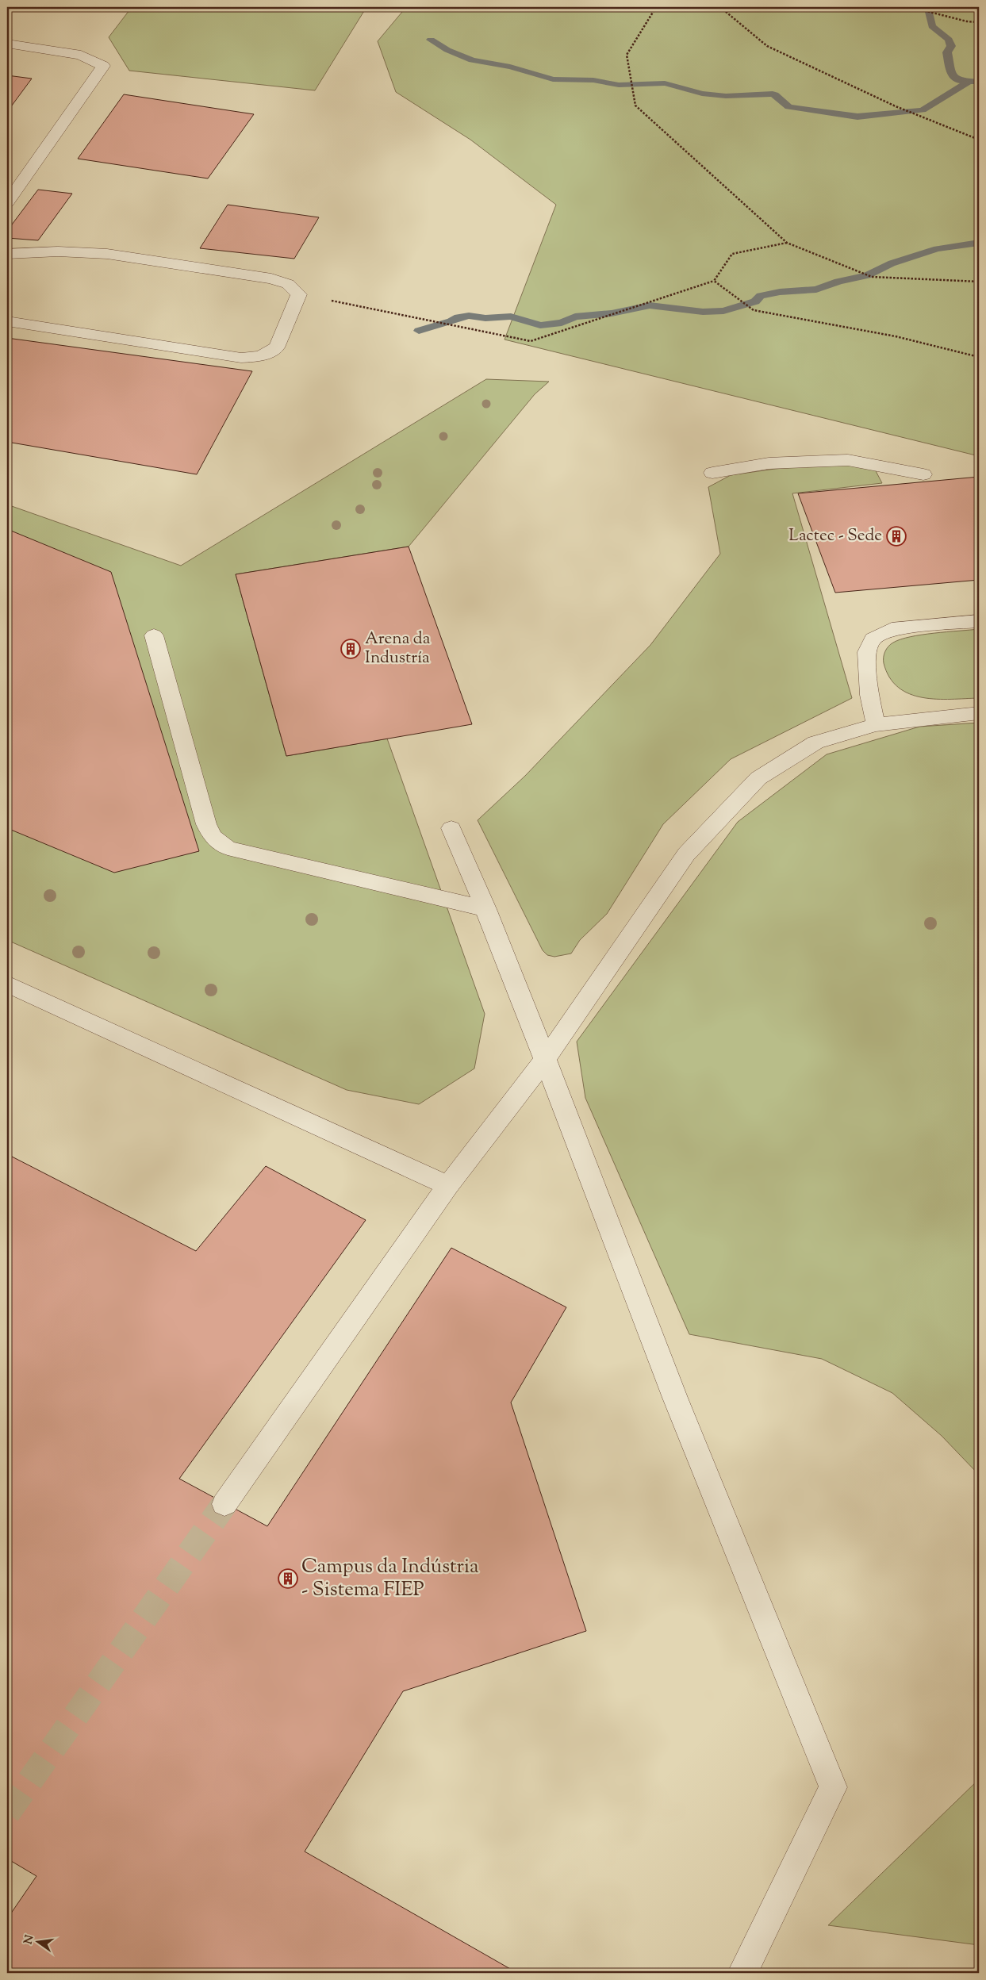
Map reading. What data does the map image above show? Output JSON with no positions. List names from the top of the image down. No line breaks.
{"places":{"building":["Lactec - Sede","Arena da Industría","Campus da Indústria - Sistema FIEP"]},"north":"left"}
